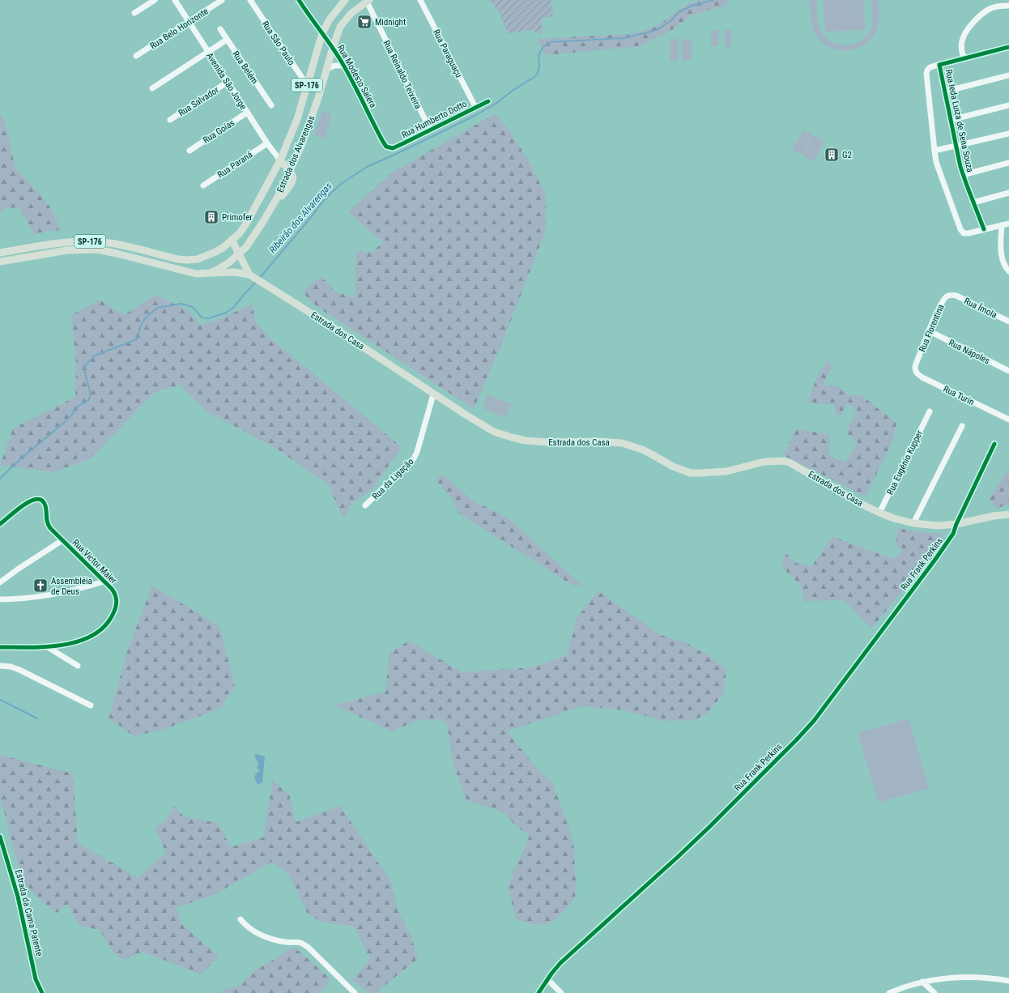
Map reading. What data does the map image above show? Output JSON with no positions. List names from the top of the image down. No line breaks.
{"streets":{"main road":["SP-176","Estrada dos Alvarengas","Estrada dos Casa"],"street":["Rua Belo Horizonte","Rua São Paulo","Rua Paraguaçu","Rua Belém","Rua Reinaldo Teixeira","Rua Modesto Salera","Avenida São Jorge","Rua Salvador","Rua Humberto Dotto","Rua Ieda Luiza de Sena Souza","Rua Goías","Rua Paraná","Rua Ímola","Rua Florentina","Rua Nápoles","Rua Turin","Rua Eugênio Kupper","Rua da Ligação","Rua Victor Maier","Rua Frank Perkins","Estrada da Cama Patente"]},"crossings":[["Rua Belo Horizonte","Avenida São Jorge"],["Rua São Paulo","Estrada dos Alvarengas"],["Rua Paraguaçu","Rua Humberto Dotto"],["Rua Reinaldo Teixeira","Rua Humberto Dotto"],["Rua Reinaldo Teixeira","Estrada dos Alvarengas"],["Rua Modesto Salera","Rua Humberto Dotto"],["Rua Modesto Salera","Estrada dos Alvarengas"],["Avenida São Jorge","Rua Salvador"],["Avenida São Jorge","Rua Goías"],["Avenida São Jorge","Estrada dos Alvarengas"],["Avenida São Jorge","Rua Paraná"],["Rua Ímola","Rua Florentina"],["Rua Florentina","Rua Nápoles"],["Rua Florentina","Rua Turin"],["Estrada dos Casa","Rua Eugênio Kupper"],["Estrada dos Casa","Rua da Ligação"],["Estrada dos Casa","Rua Frank Perkins"]],"water":["Ribeirão dos Alvarengas"],"places":{"supermarket":["Midnight"],"building":["G2","Primofer"],"church":["Assembléia de Deus"]}}
